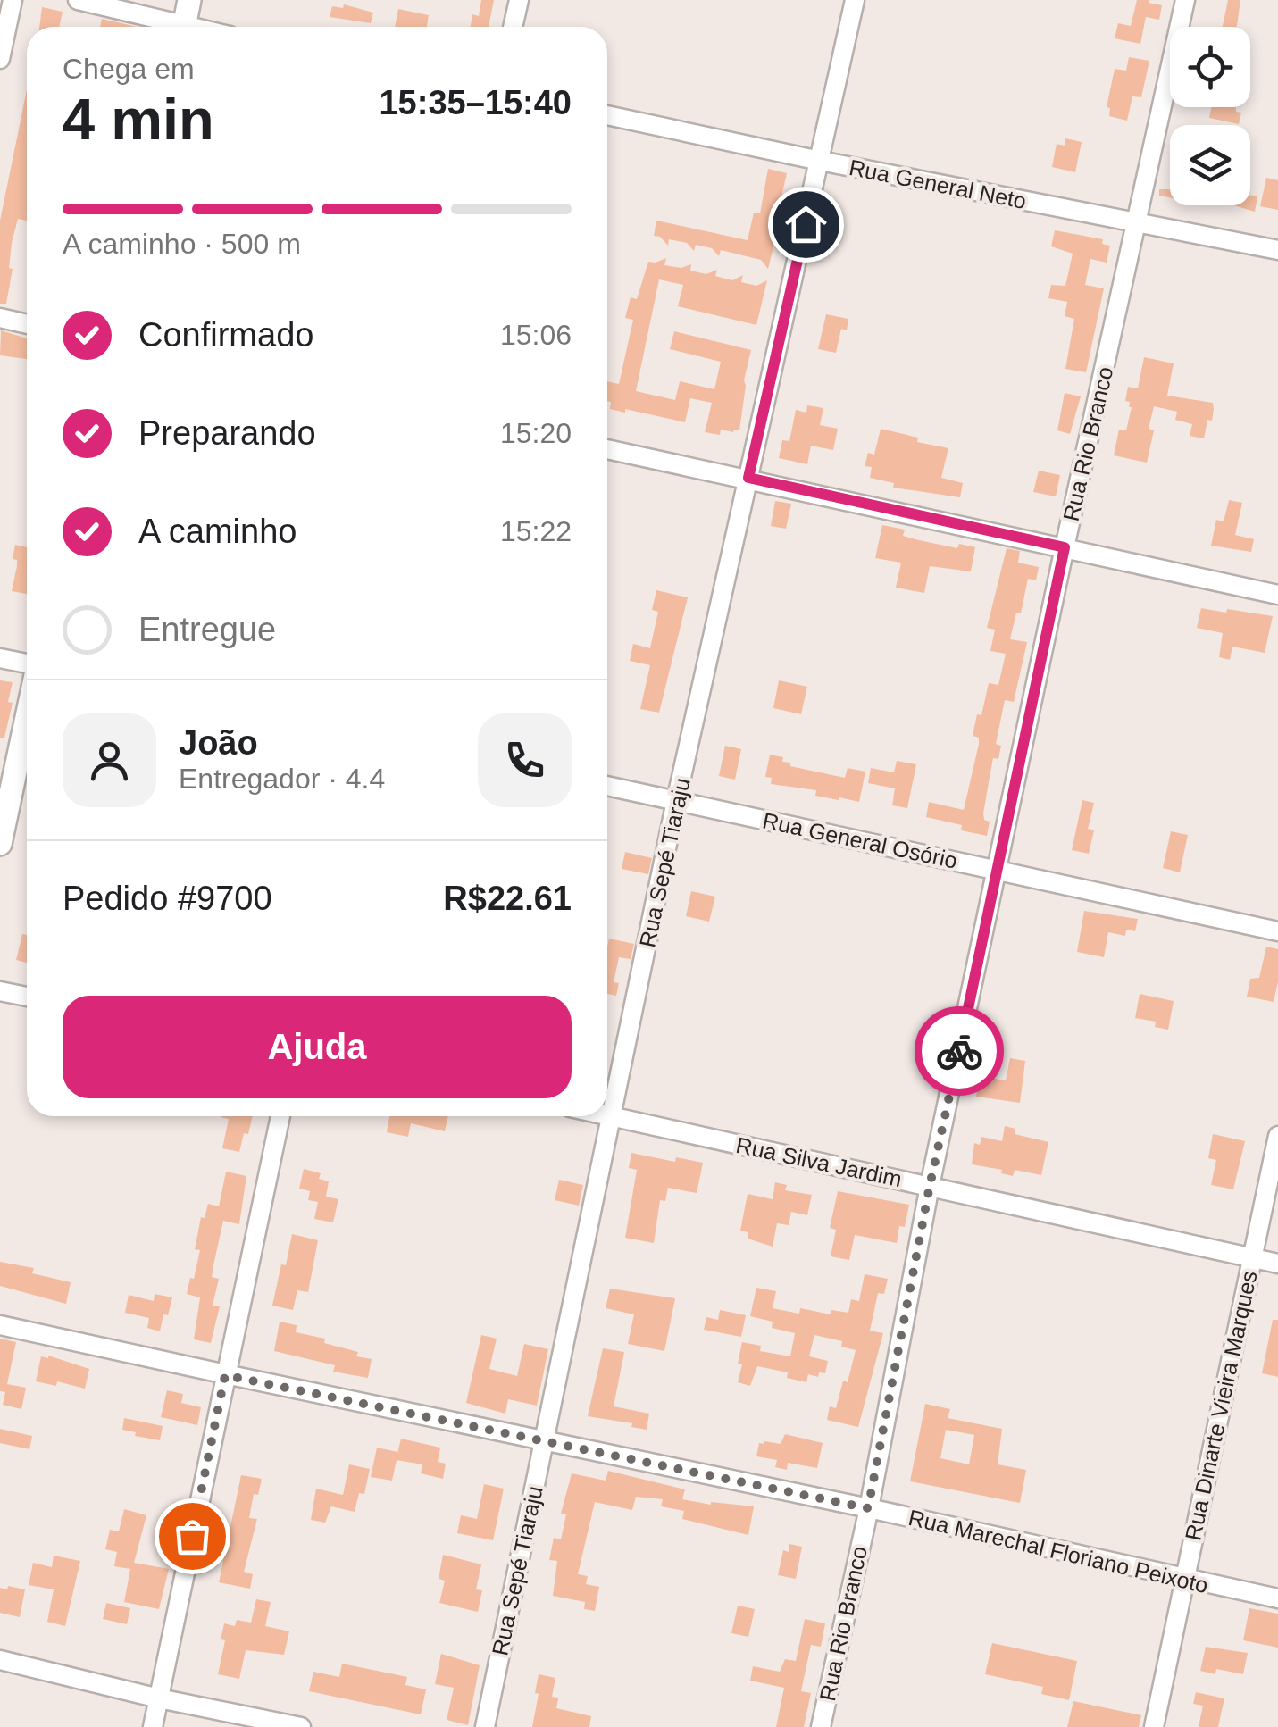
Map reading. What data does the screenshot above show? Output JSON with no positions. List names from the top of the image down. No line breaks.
{"streets":{"street":["Rua General Neto","Rua Rio Branco","Rua General Osório","Rua Sepé Tiaraju","Rua Silva Jardim","Rua Dinarte Vieira Marques","Rua Marechal Floriano Peixoto"]},"crossings":[["Rua General Neto","Rua Rio Branco"],["Rua General Neto","Rua Sepé Tiaraju"],["Rua Rio Branco","Rua General Osório"],["Rua Rio Branco","Rua Silva Jardim"],["Rua Rio Branco","Rua Marechal Floriano Peixoto"],["Rua General Osório","Rua Sepé Tiaraju"],["Rua Sepé Tiaraju","Rua Silva Jardim"],["Rua Sepé Tiaraju","Rua Marechal Floriano Peixoto"],["Rua Silva Jardim","Rua Dinarte Vieira Marques"],["Rua Dinarte Vieira Marques","Rua Marechal Floriano Peixoto"]],"page":{"heading":["4 min","Chega em","15:35–15:40"],"panel":["João","Entregador · 4.4","Pedido #9700","R$22.61"],"bar":"A caminho · 500 m","list":[["Confirmado","15:06"],["Preparando","15:20"],["A caminho","15:22"],"Entregue"],"buttons":"Ajuda"}}
